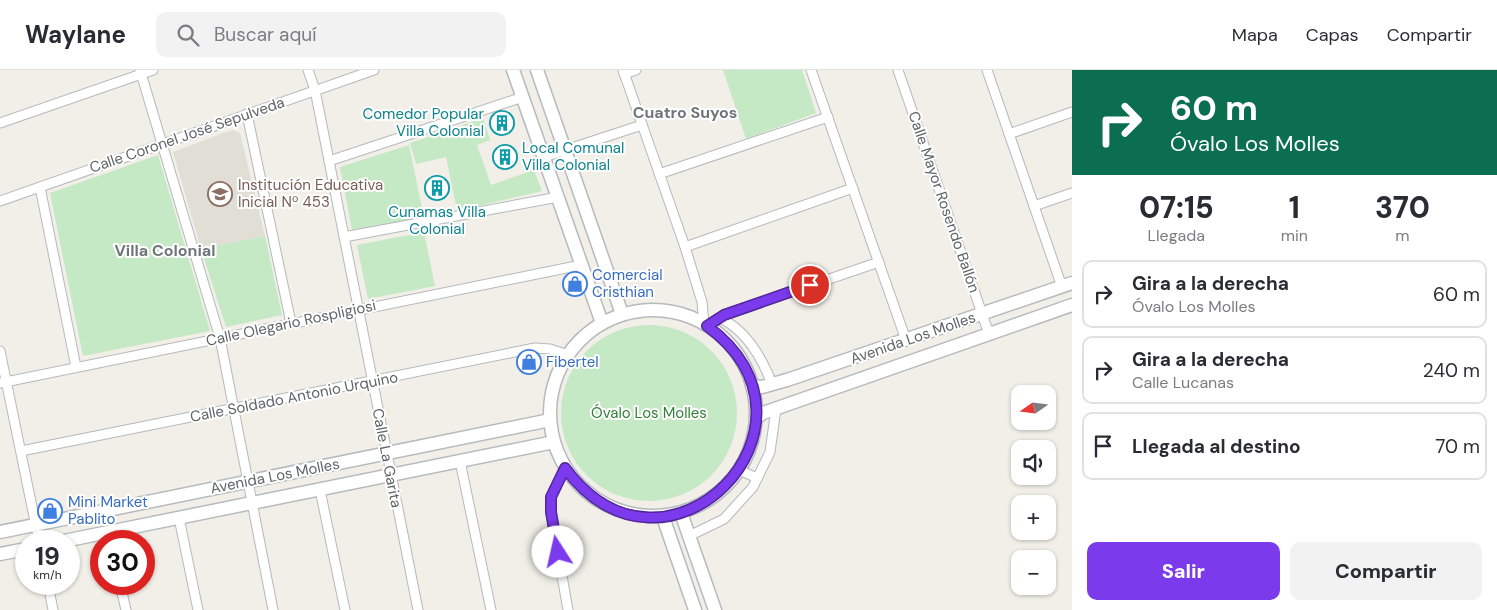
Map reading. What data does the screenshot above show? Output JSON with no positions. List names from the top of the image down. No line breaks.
{"streets":{"street":["Calle Coronel José Sepulveda","Calle Mayor Rosendo Ballón","Calle Olegario Rospligiosi","Avenida Los Molles","Calle Soldado Antonio Urquino","Calle La Garita"]},"crossings":[["Calle Coronel José Sepulveda","Calle La Garita"],["Calle Mayor Rosendo Ballón","Avenida Los Molles"],["Calle Olegario Rospligiosi","Calle La Garita"],["Avenida Los Molles","Calle La Garita"],["Calle Soldado Antonio Urquino","Calle La Garita"]],"districts":["Cuatro Suyos","Villa Colonial"],"parks":["Óvalo Los Molles"],"places":{"building":["Comedor Popular Villa Colonial","Local Comunal Villa Colonial","Cunamas Villa Colonial"],"school or university":["Institución Educativa Inicial Nº 453"],"shop":["Comercial Cristhian","Fibertel","Mini Market Pablito"]},"north":"left","page":{"header":"Waylane","search":"Buscar aquí","nav":["Mapa","Capas","Compartir"],"turn":["60 m","Óvalo Los Molles"],"eta":["07:15","Llegada","1","min","370","m"],"list":[{"name":"Gira a la derecha","note":"Óvalo Los Molles","value":"60 m"},{"name":"Gira a la derecha","note":"Calle Lucanas","value":"240 m"},{"name":"Llegada al destino","value":"70 m"}],"map_buttons":["+","−"],"speed":"19 km/h","limit":"30","buttons":["Salir","Compartir"]}}
